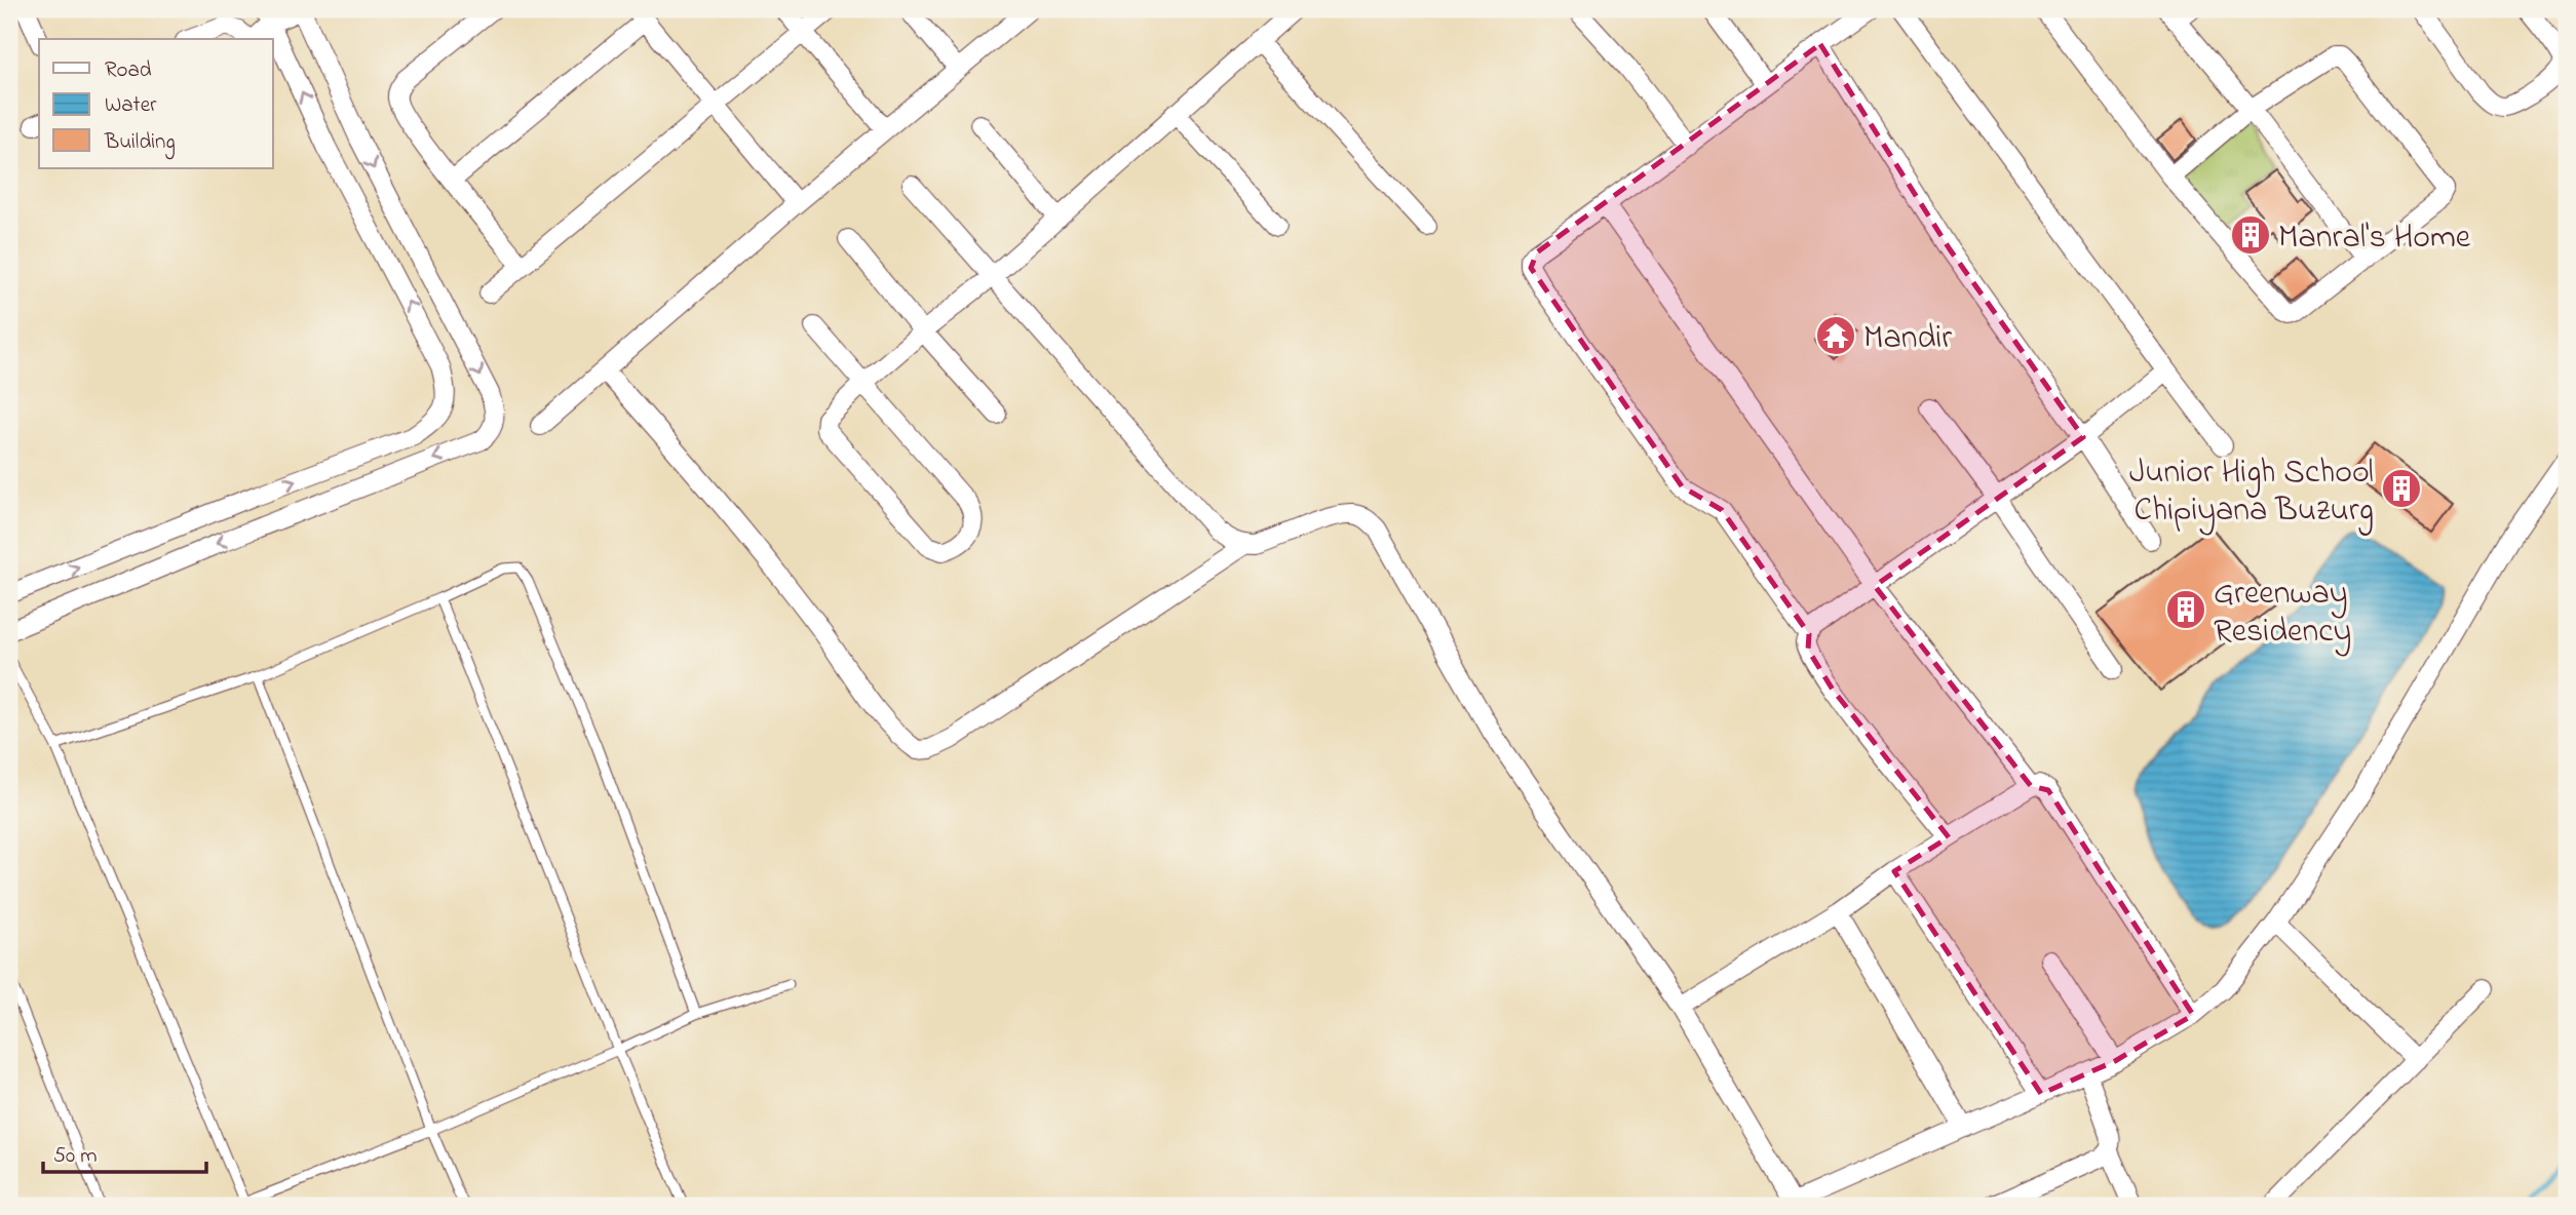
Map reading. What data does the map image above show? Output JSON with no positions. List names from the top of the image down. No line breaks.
{"places":{"building":["Manral's Home","Junior High School Chipiyana Buzurg","Greenway Residency"],"temple":["Mandir"]},"legend":["Road","Water","Building"],"scale_bar":"50 m"}
